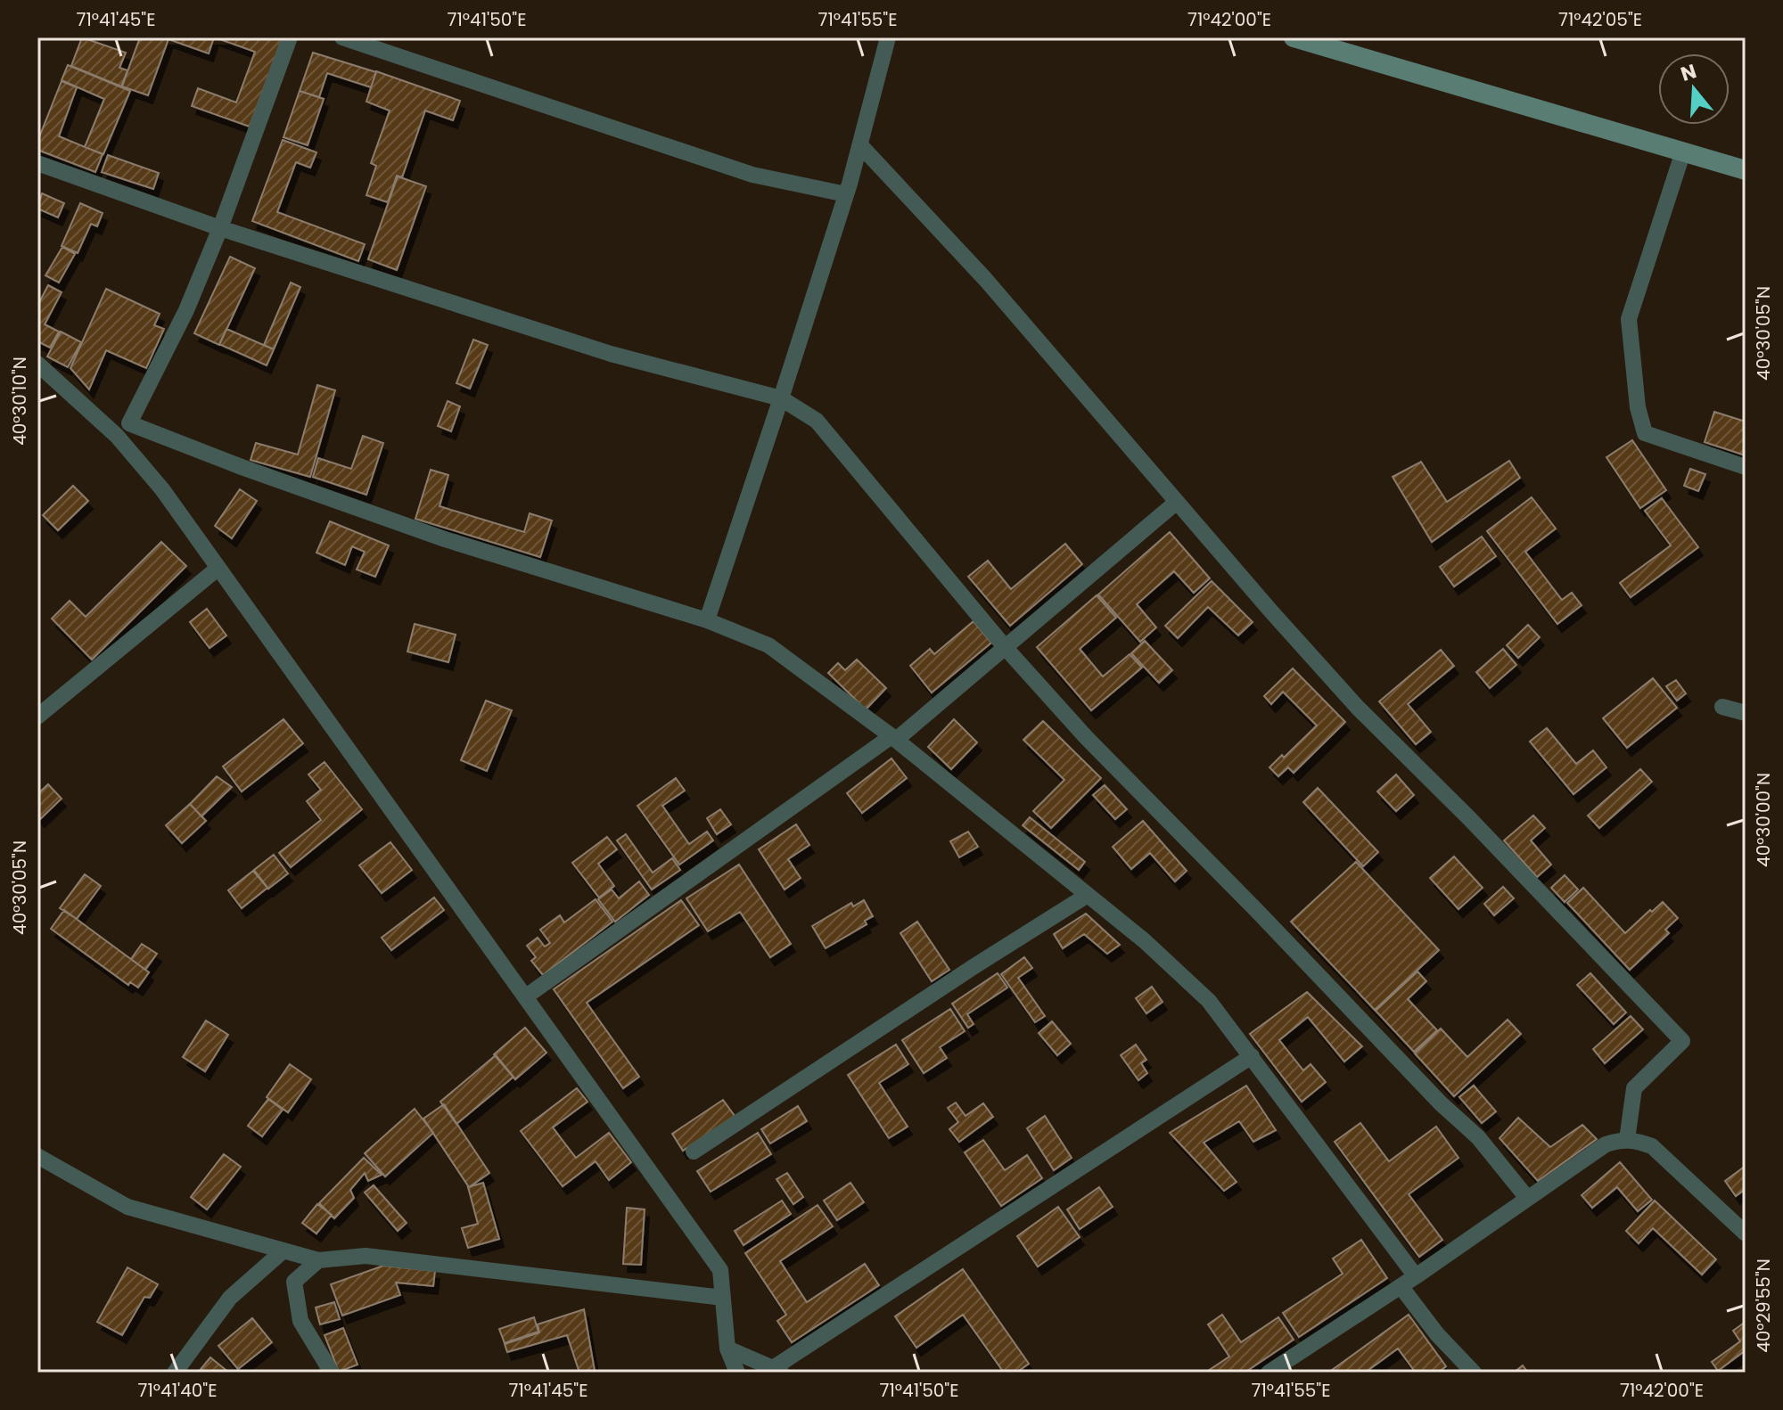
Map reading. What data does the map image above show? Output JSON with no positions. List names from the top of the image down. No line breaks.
{"north":"top","coordinates":["71°41'45\"E","71°41'50\"E","71°41'55\"E","71°42'00\"E","71°42'05\"E","40°30'05\"N","40°30'10\"N","40°30'00\"N","40°29'55\"N","71°41'40\"E"]}
